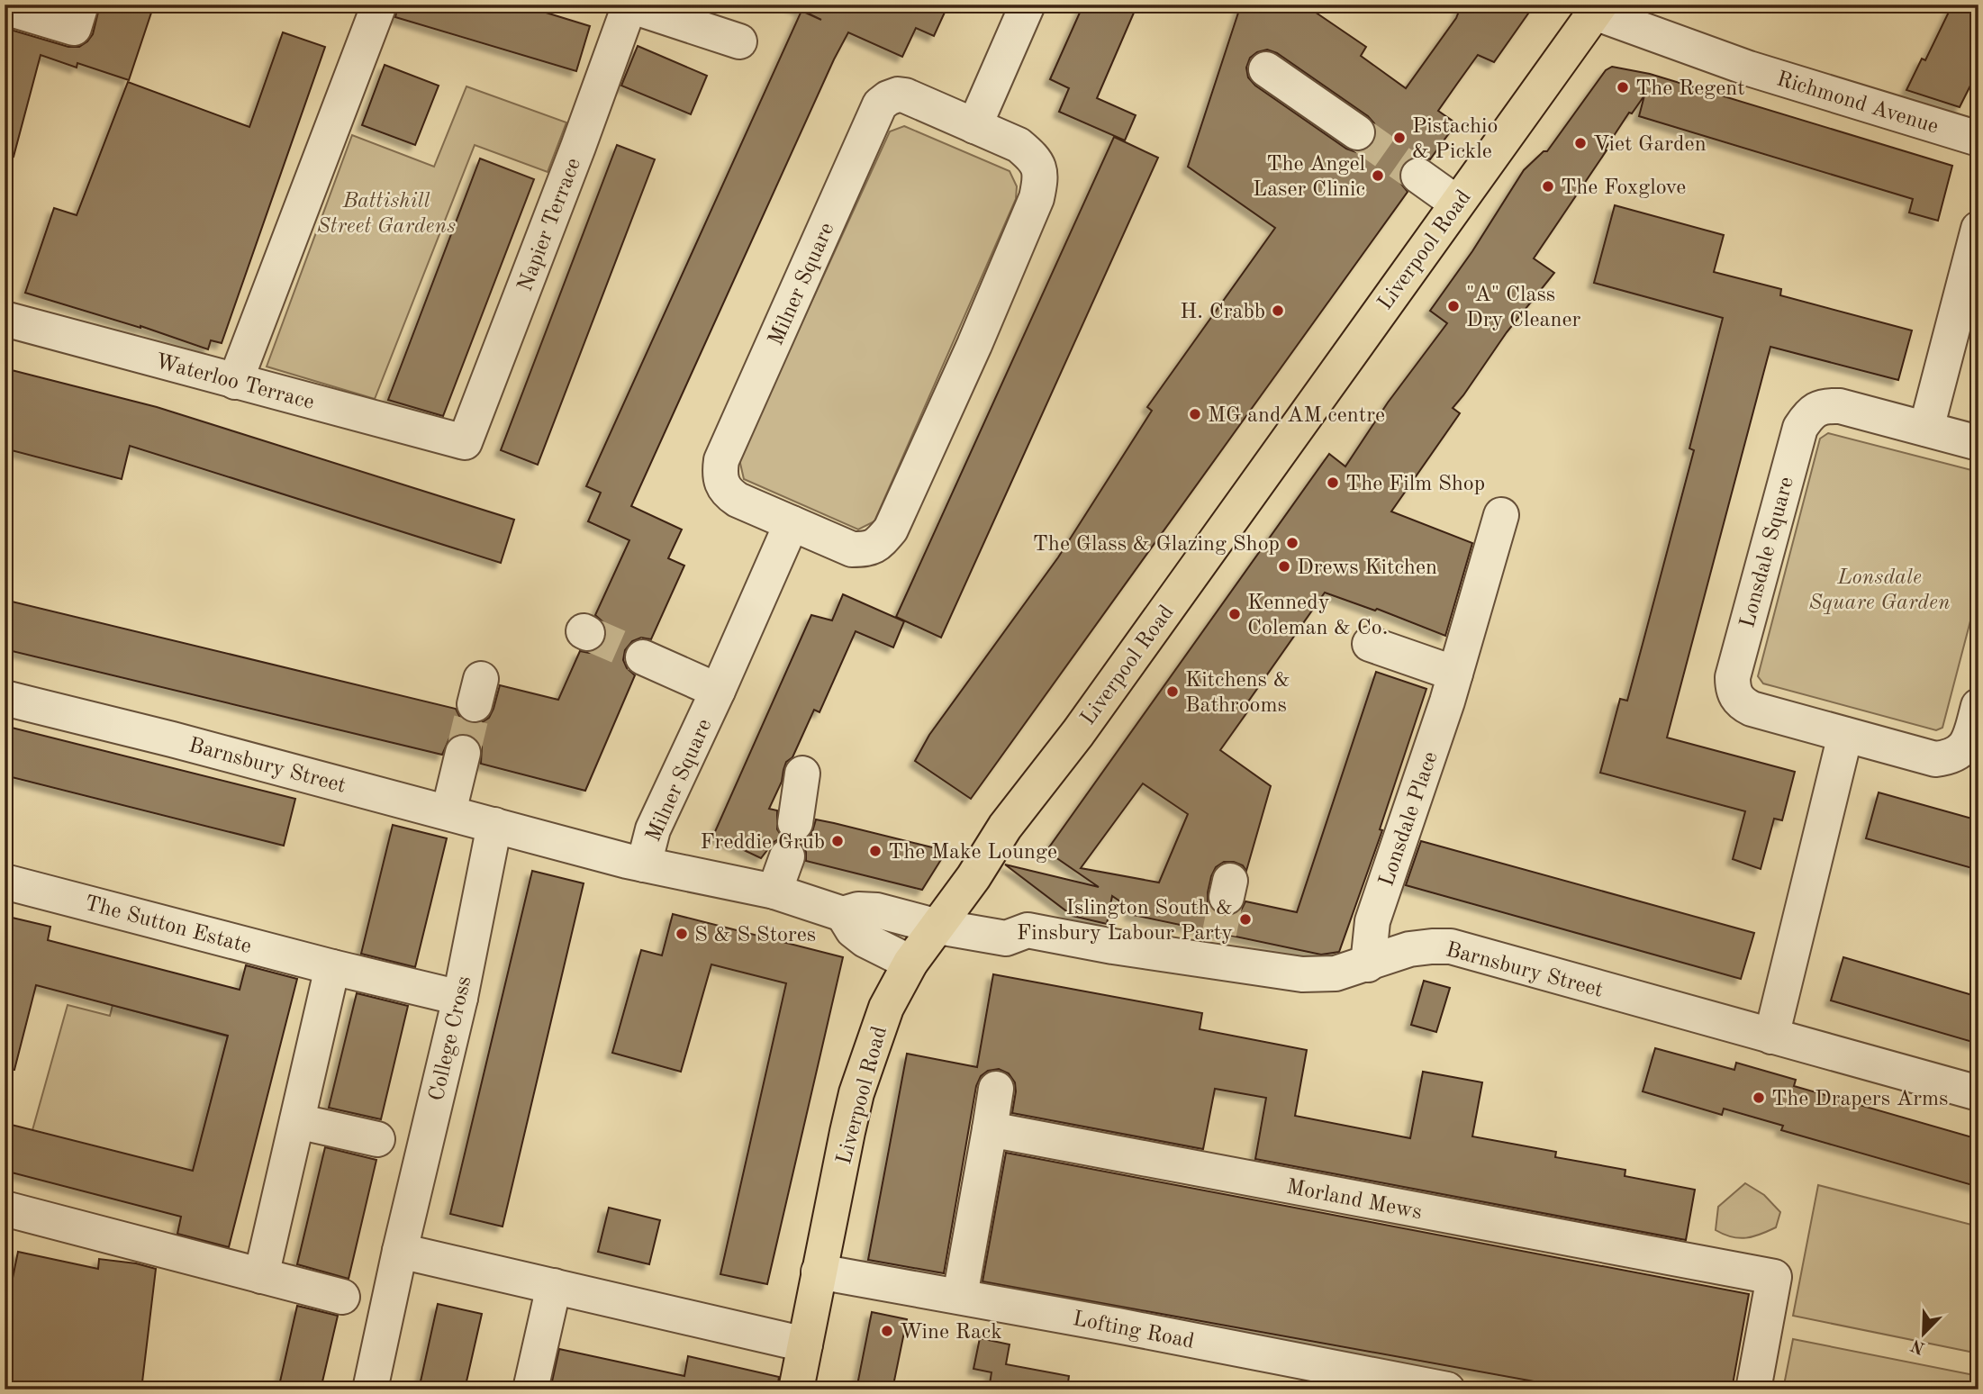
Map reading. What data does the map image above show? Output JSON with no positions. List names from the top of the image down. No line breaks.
{"streets":{"main road":["Liverpool Road"],"street":["Richmond Avenue","Napier Terrace","Milner Square","Waterloo Terrace","Lonsdale Square","Barnsbury Street","Lonsdale Place","The Sutton Estate","College Cross","Morland Mews","Lofting Road"]},"crossings":[["Richmond Avenue","Liverpool Road"],["Napier Terrace","Waterloo Terrace"],["Liverpool Road","Barnsbury Street"],["Liverpool Road","Lofting Road"],["Milner Square","Barnsbury Street"],["Barnsbury Street","Lonsdale Place"],["Barnsbury Street","College Cross"],["The Sutton Estate","College Cross"]],"parks":["Battishill Street Gardens","Lonsdale Square Garden"],"places":["The Regent","Pistachio & Pickle","Viet Garden","The Angel Laser Clinic","The Foxglove","\"A\" Class Dry Cleaner","H. Crabb","MG and AM centre","The Film Shop","The Glass & Glazing Shop","Drews Kitchen","Kennedy Coleman & Co.","Kitchens & Bathrooms","Freddie Grub","The Make Lounge","Islington South & Finsbury Labour Party","S & S Stores","The Drapers Arms","Wine Rack"],"north":"bottom left"}
